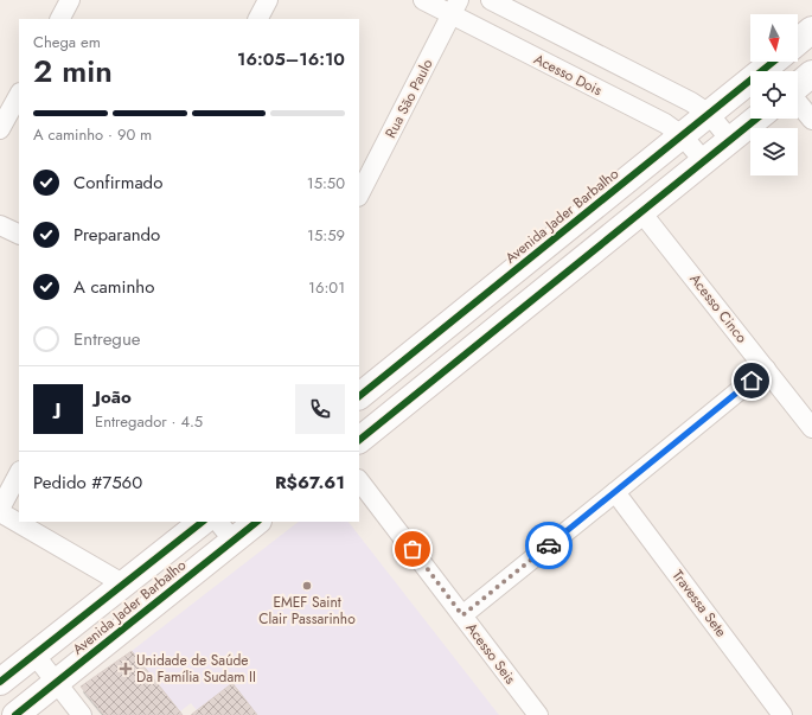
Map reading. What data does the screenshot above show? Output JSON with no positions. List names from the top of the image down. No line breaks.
{"streets":{"main road":["Avenida Jader Barbalho"],"street":["Acesso Dois","Rua São Paulo","Acesso Cinco","Travessa Sete","Acesso Seis"]},"crossings":[["Acesso Dois","Rua São Paulo"],["Acesso Dois","Avenida Jader Barbalho"]],"places":{"other":["EMEF Saint Clair Passarinho"],"health":["Unidade de Saúde Da Família Sudam II"]},"north":"bottom","page":{"heading":["2 min","Chega em","16:05–16:10"],"panel":["João","Entregador · 4.5","Pedido #7560","R$67.61"],"bar":"A caminho · 90 m","list":[["Confirmado","15:50"],["Preparando","15:59"],["A caminho","16:01"],"Entregue"],"round":"J"}}
